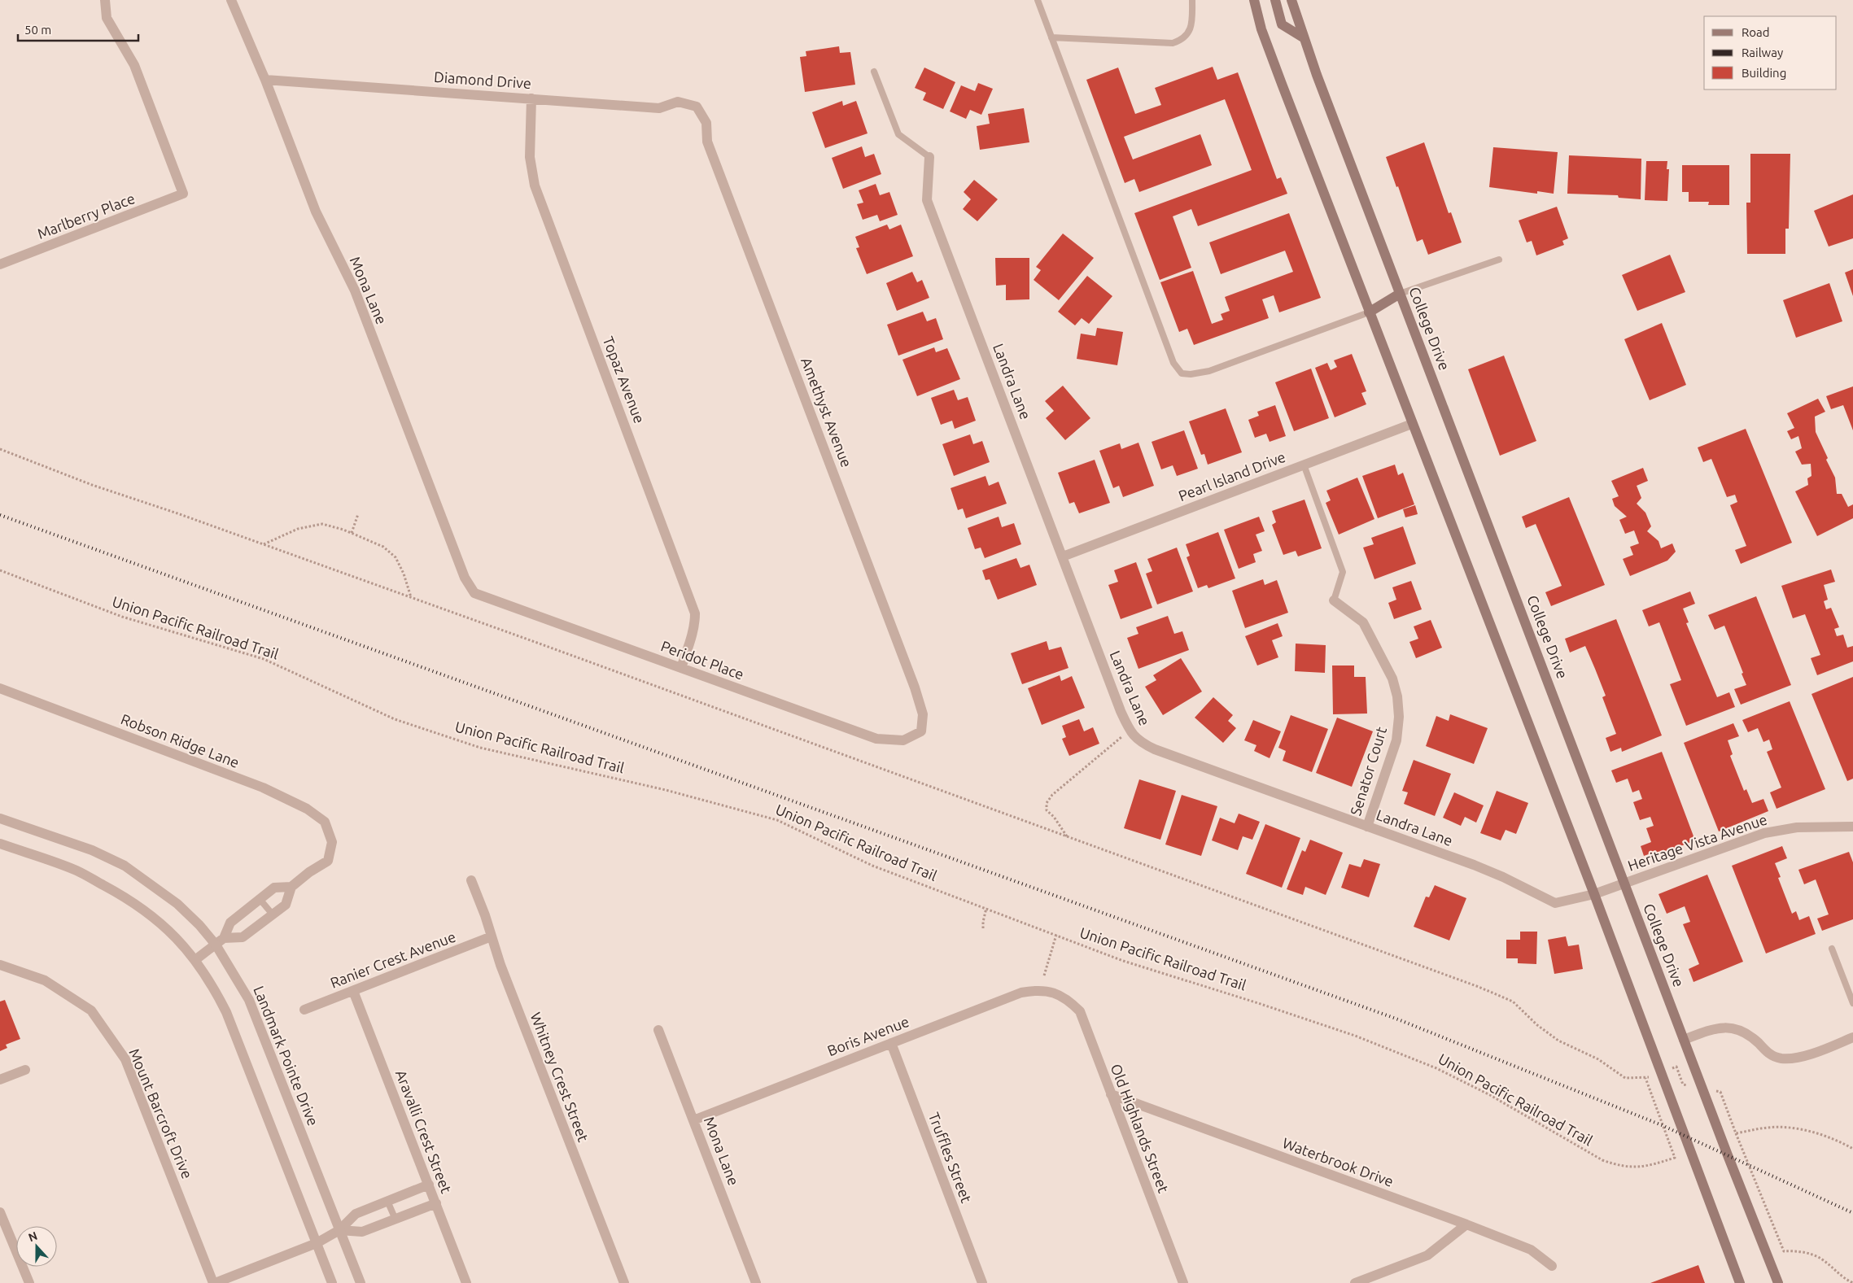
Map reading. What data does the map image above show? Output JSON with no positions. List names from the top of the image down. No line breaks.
{"streets":{"main road":["College Drive"],"street":["Diamond Drive","Marlberry Place","Mona Lane","Topaz Avenue","Landra Lane","Amethyst Avenue","Pearl Island Drive","Peridot Place","Robson Ridge Lane","Senator Court","Heritage Vista Avenue","Ranier Crest Avenue","Boris Avenue","Landmark Pointe Drive","Whitney Crest Street","Mount Barcroft Drive","Old Highlands Street","Aravalli Crest Street","Truffles Street","Waterbrook Drive"],"path":["Union Pacific Railroad Trail"]},"crossings":[["Diamond Drive","Mona Lane"],["Diamond Drive","Topaz Avenue"],["Diamond Drive","Amethyst Avenue"],["Mona Lane","Peridot Place"],["Mona Lane","Boris Avenue"],["College Drive","Landra Lane"],["College Drive","Heritage Vista Avenue"],["Topaz Avenue","Peridot Place"],["Landra Lane","Pearl Island Drive"],["Landra Lane","Senator Court"],["Landra Lane","Heritage Vista Avenue"],["Amethyst Avenue","Peridot Place"],["Ranier Crest Avenue","Whitney Crest Street"],["Ranier Crest Avenue","Aravalli Crest Street"],["Boris Avenue","Old Highlands Street"],["Boris Avenue","Truffles Street"],["Old Highlands Street","Waterbrook Drive"]],"legend":["Road","Railway","Building"],"scale_bar":"50 m","north":"top"}
